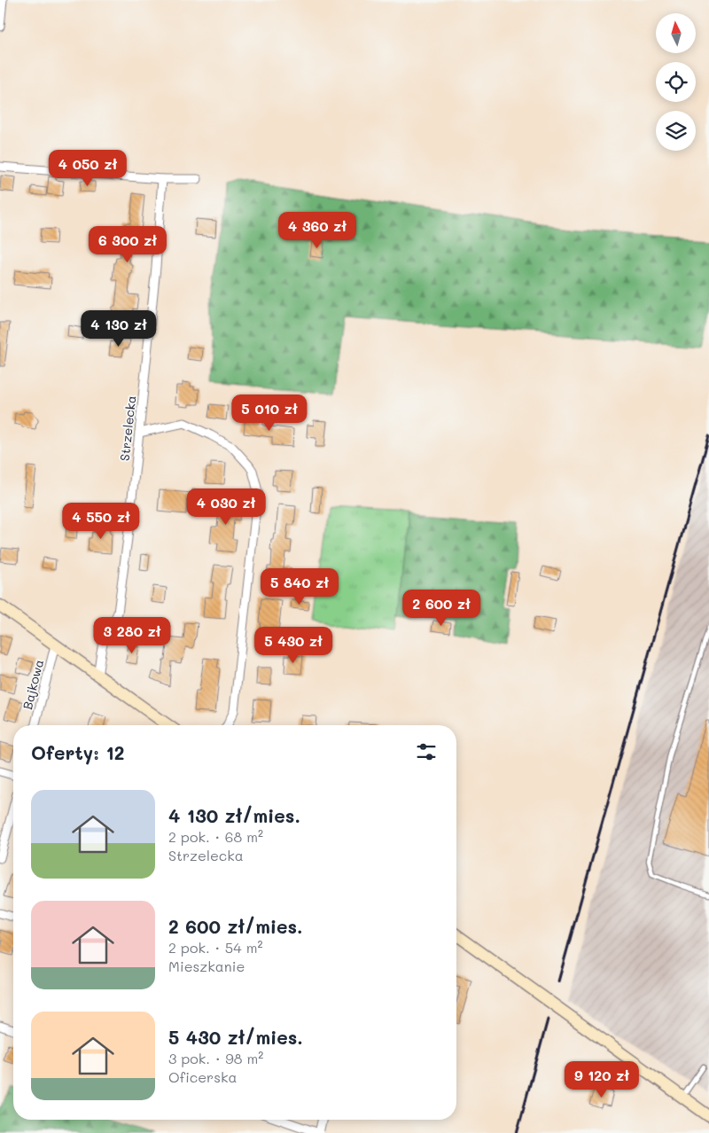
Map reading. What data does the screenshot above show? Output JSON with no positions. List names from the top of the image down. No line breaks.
{"streets":{"street":["Strzelecka","Bajkowa"]},"north":"top","page":{"price":["4 050 zł","4 360 zł","6 300 zł","4 130 zł","5 010 zł","4 030 zł","4 550 zł","5 840 zł","2 600 zł","3 280 zł","5 430 zł","9 120 zł"],"heading":"Oferty: 12","list":[{"name":"4 130 zł/mies.","note":"2 pok. · 68 m² · Strzelecka"},{"name":"2 600 zł/mies.","note":"2 pok. · 54 m² · Mieszkanie"},{"name":"5 430 zł/mies.","note":"3 pok. · 98 m² · Oficerska"}]}}
